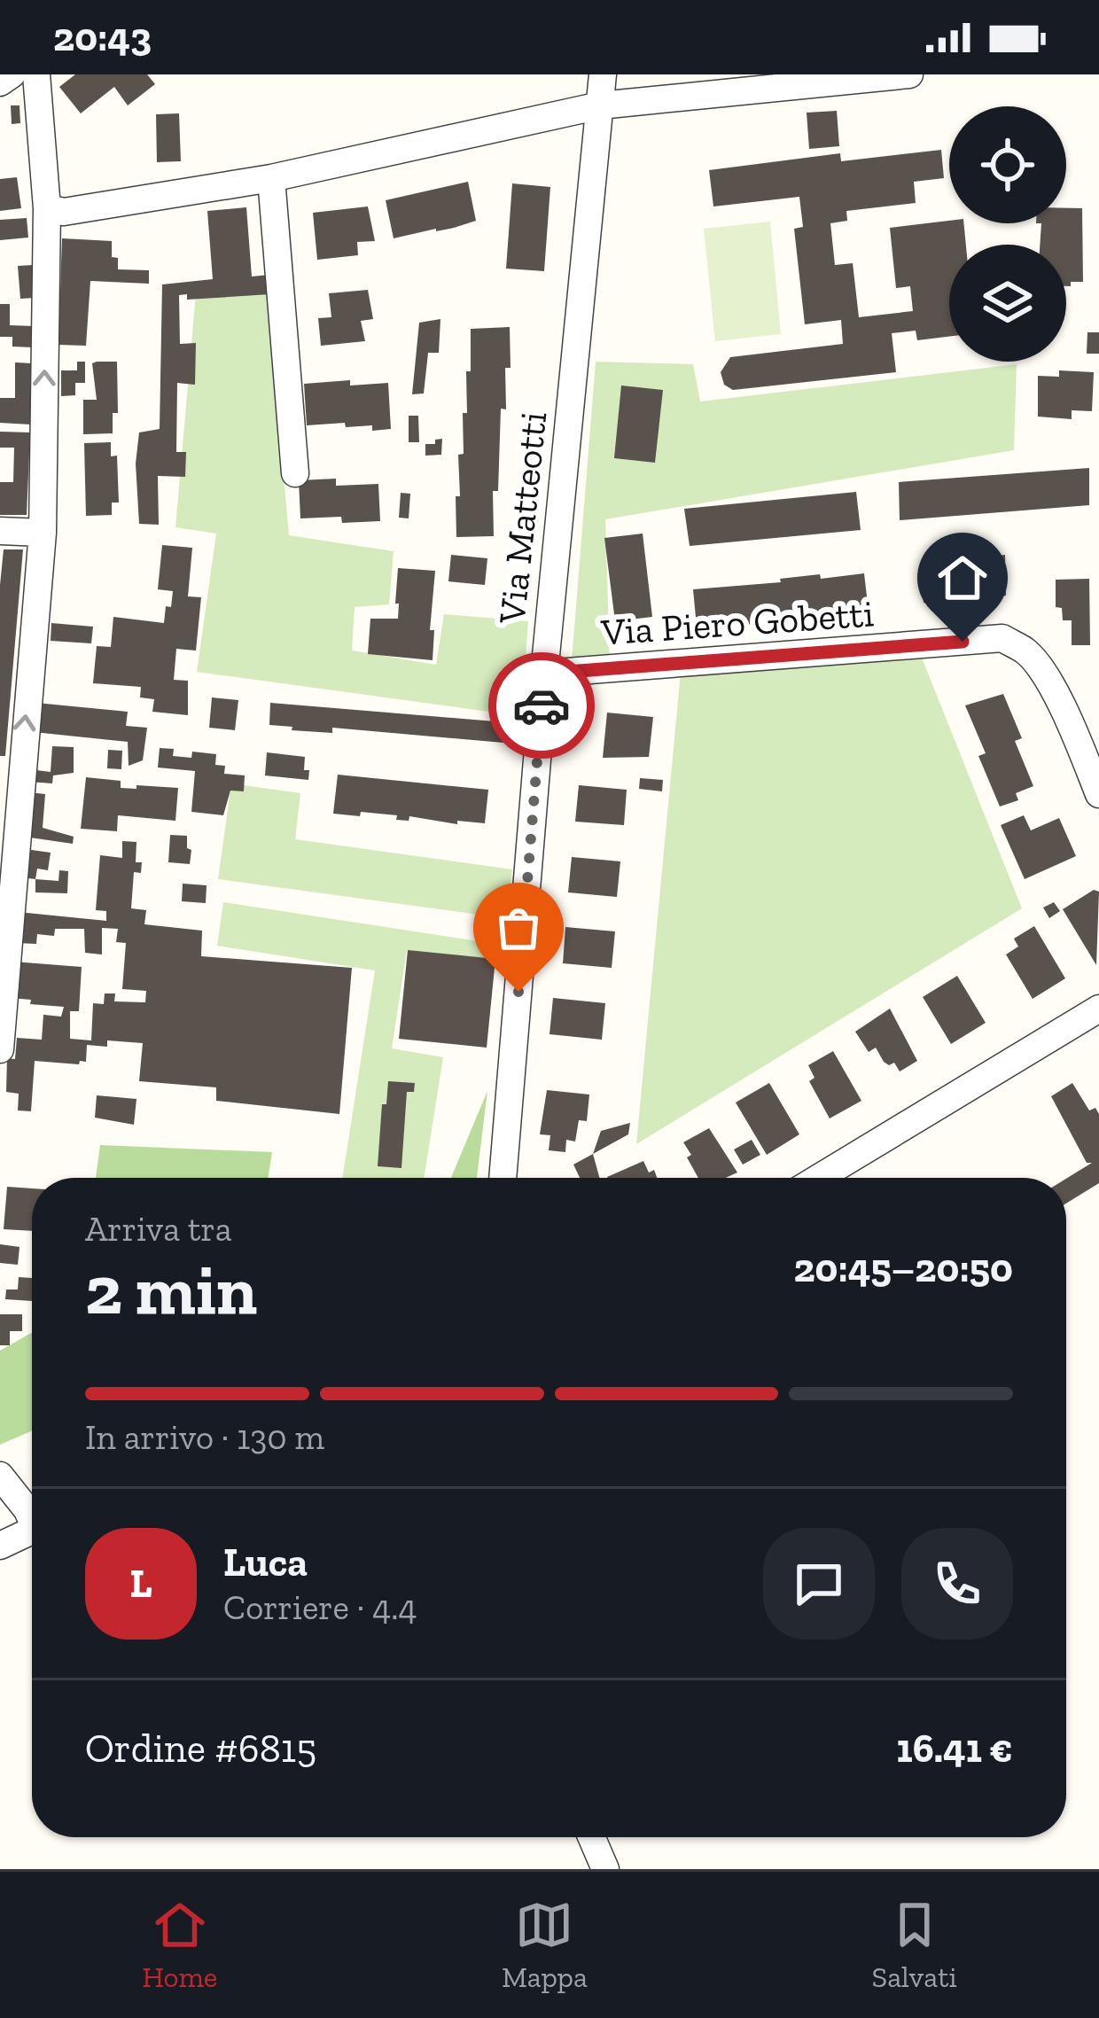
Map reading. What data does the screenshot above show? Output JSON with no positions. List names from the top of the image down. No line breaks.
{"streets":{"street":["Via Matteotti","Via Piero Gobetti"]},"crossings":[["Via Matteotti","Via Piero Gobetti"]],"page":{"status":"20:43","heading":["2 min","Arriva tra","20:45–20:50"],"panel":["Luca","Corriere · 4.4","Ordine #6815","16.41 €"],"bar":"In arrivo · 130 m","round":"L","tabs":["Home","Mappa","Salvati"]}}
